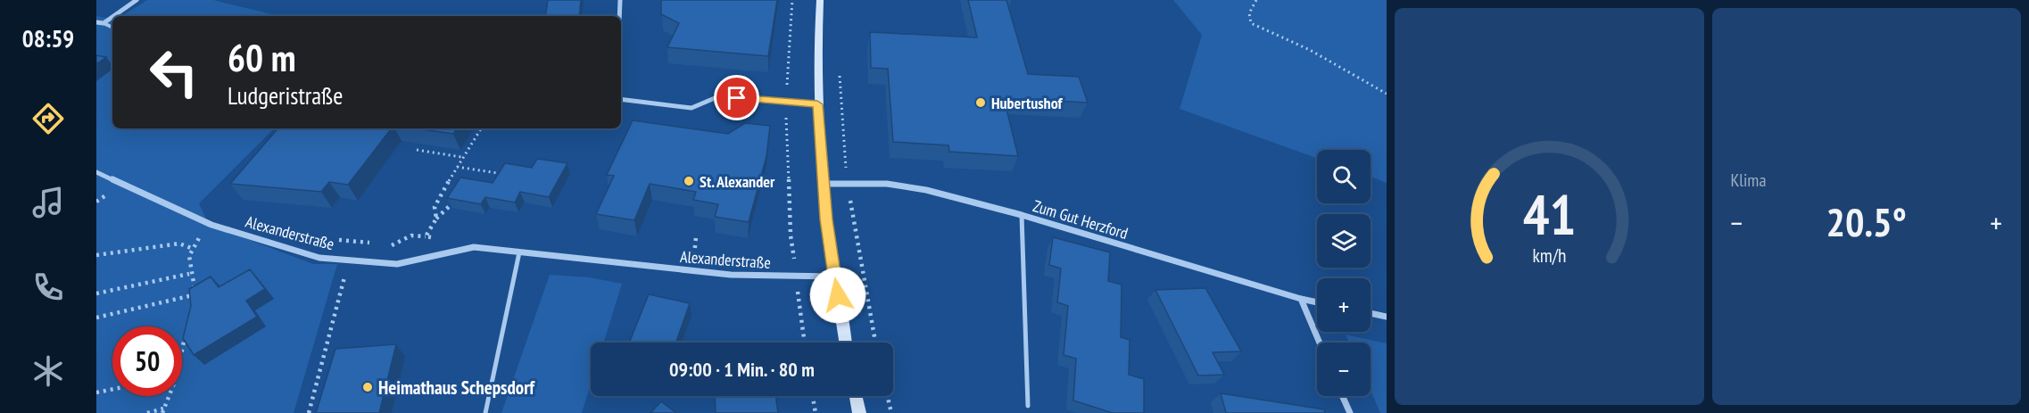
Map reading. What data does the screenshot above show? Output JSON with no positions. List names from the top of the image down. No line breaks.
{"streets":{"street":["Zum Gut Herzford","Alexanderstraße"]},"places":["Hubertushof","St. Alexander","Heimathaus Schepsdorf"],"page":{"tabs":"08:59","tile":"Klima","turn":["60 m","Ludgeristraße"],"map_buttons":["+","−"],"heat":["−","20.5°","+"],"limit":"50","trip":"09:00 · 1 Min. · 80 m","gauge":["41","km/h"]}}
